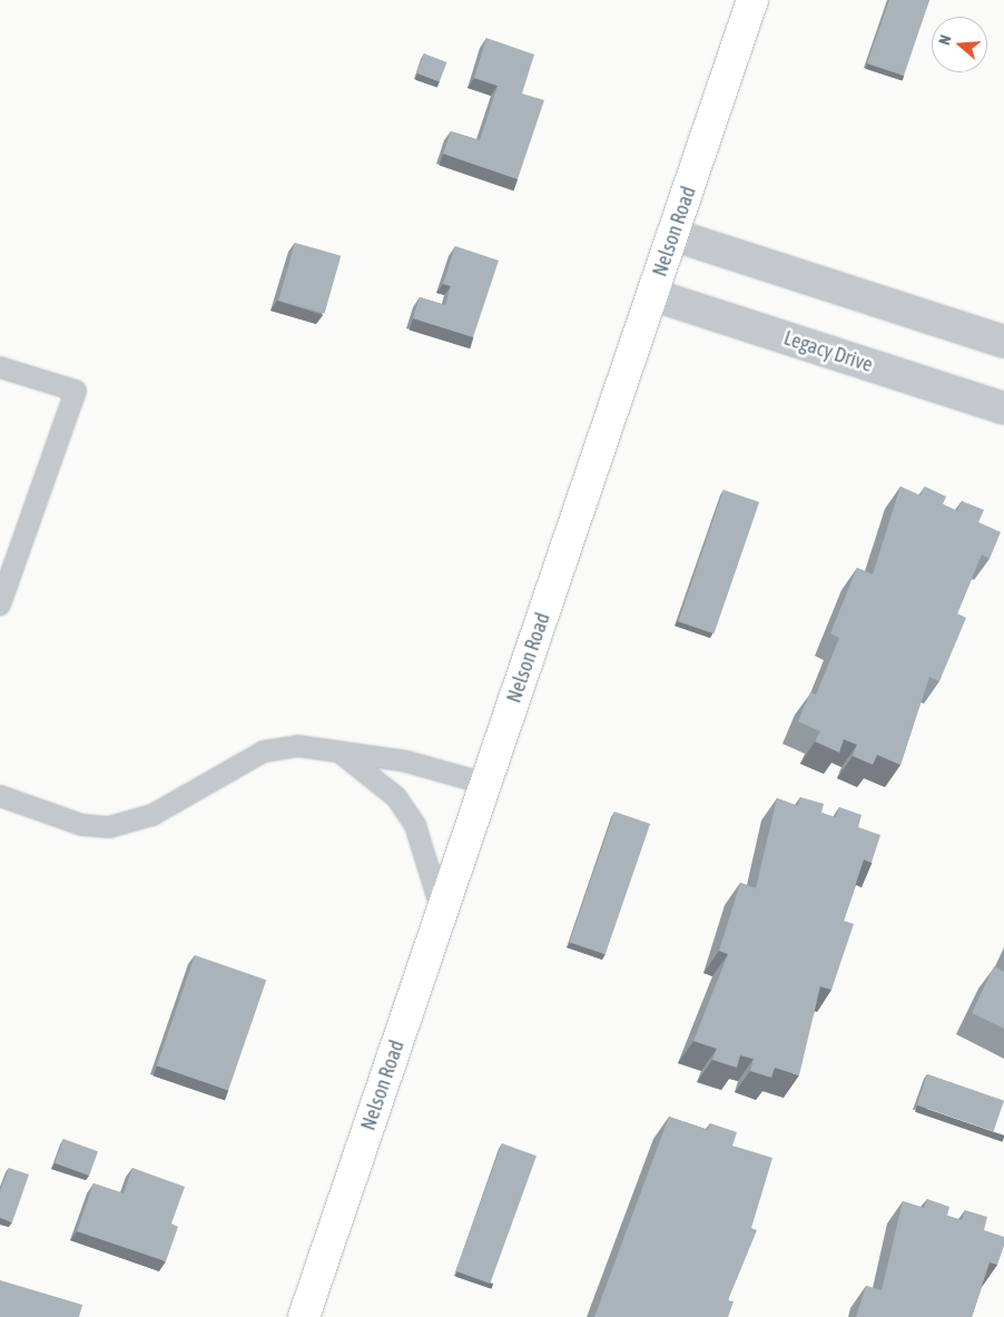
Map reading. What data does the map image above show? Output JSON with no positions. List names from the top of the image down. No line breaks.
{"streets":{"main road":["Nelson Road"],"street":["Legacy Drive"]},"crossings":[["Nelson Road","Legacy Drive"]],"north":"left"}
